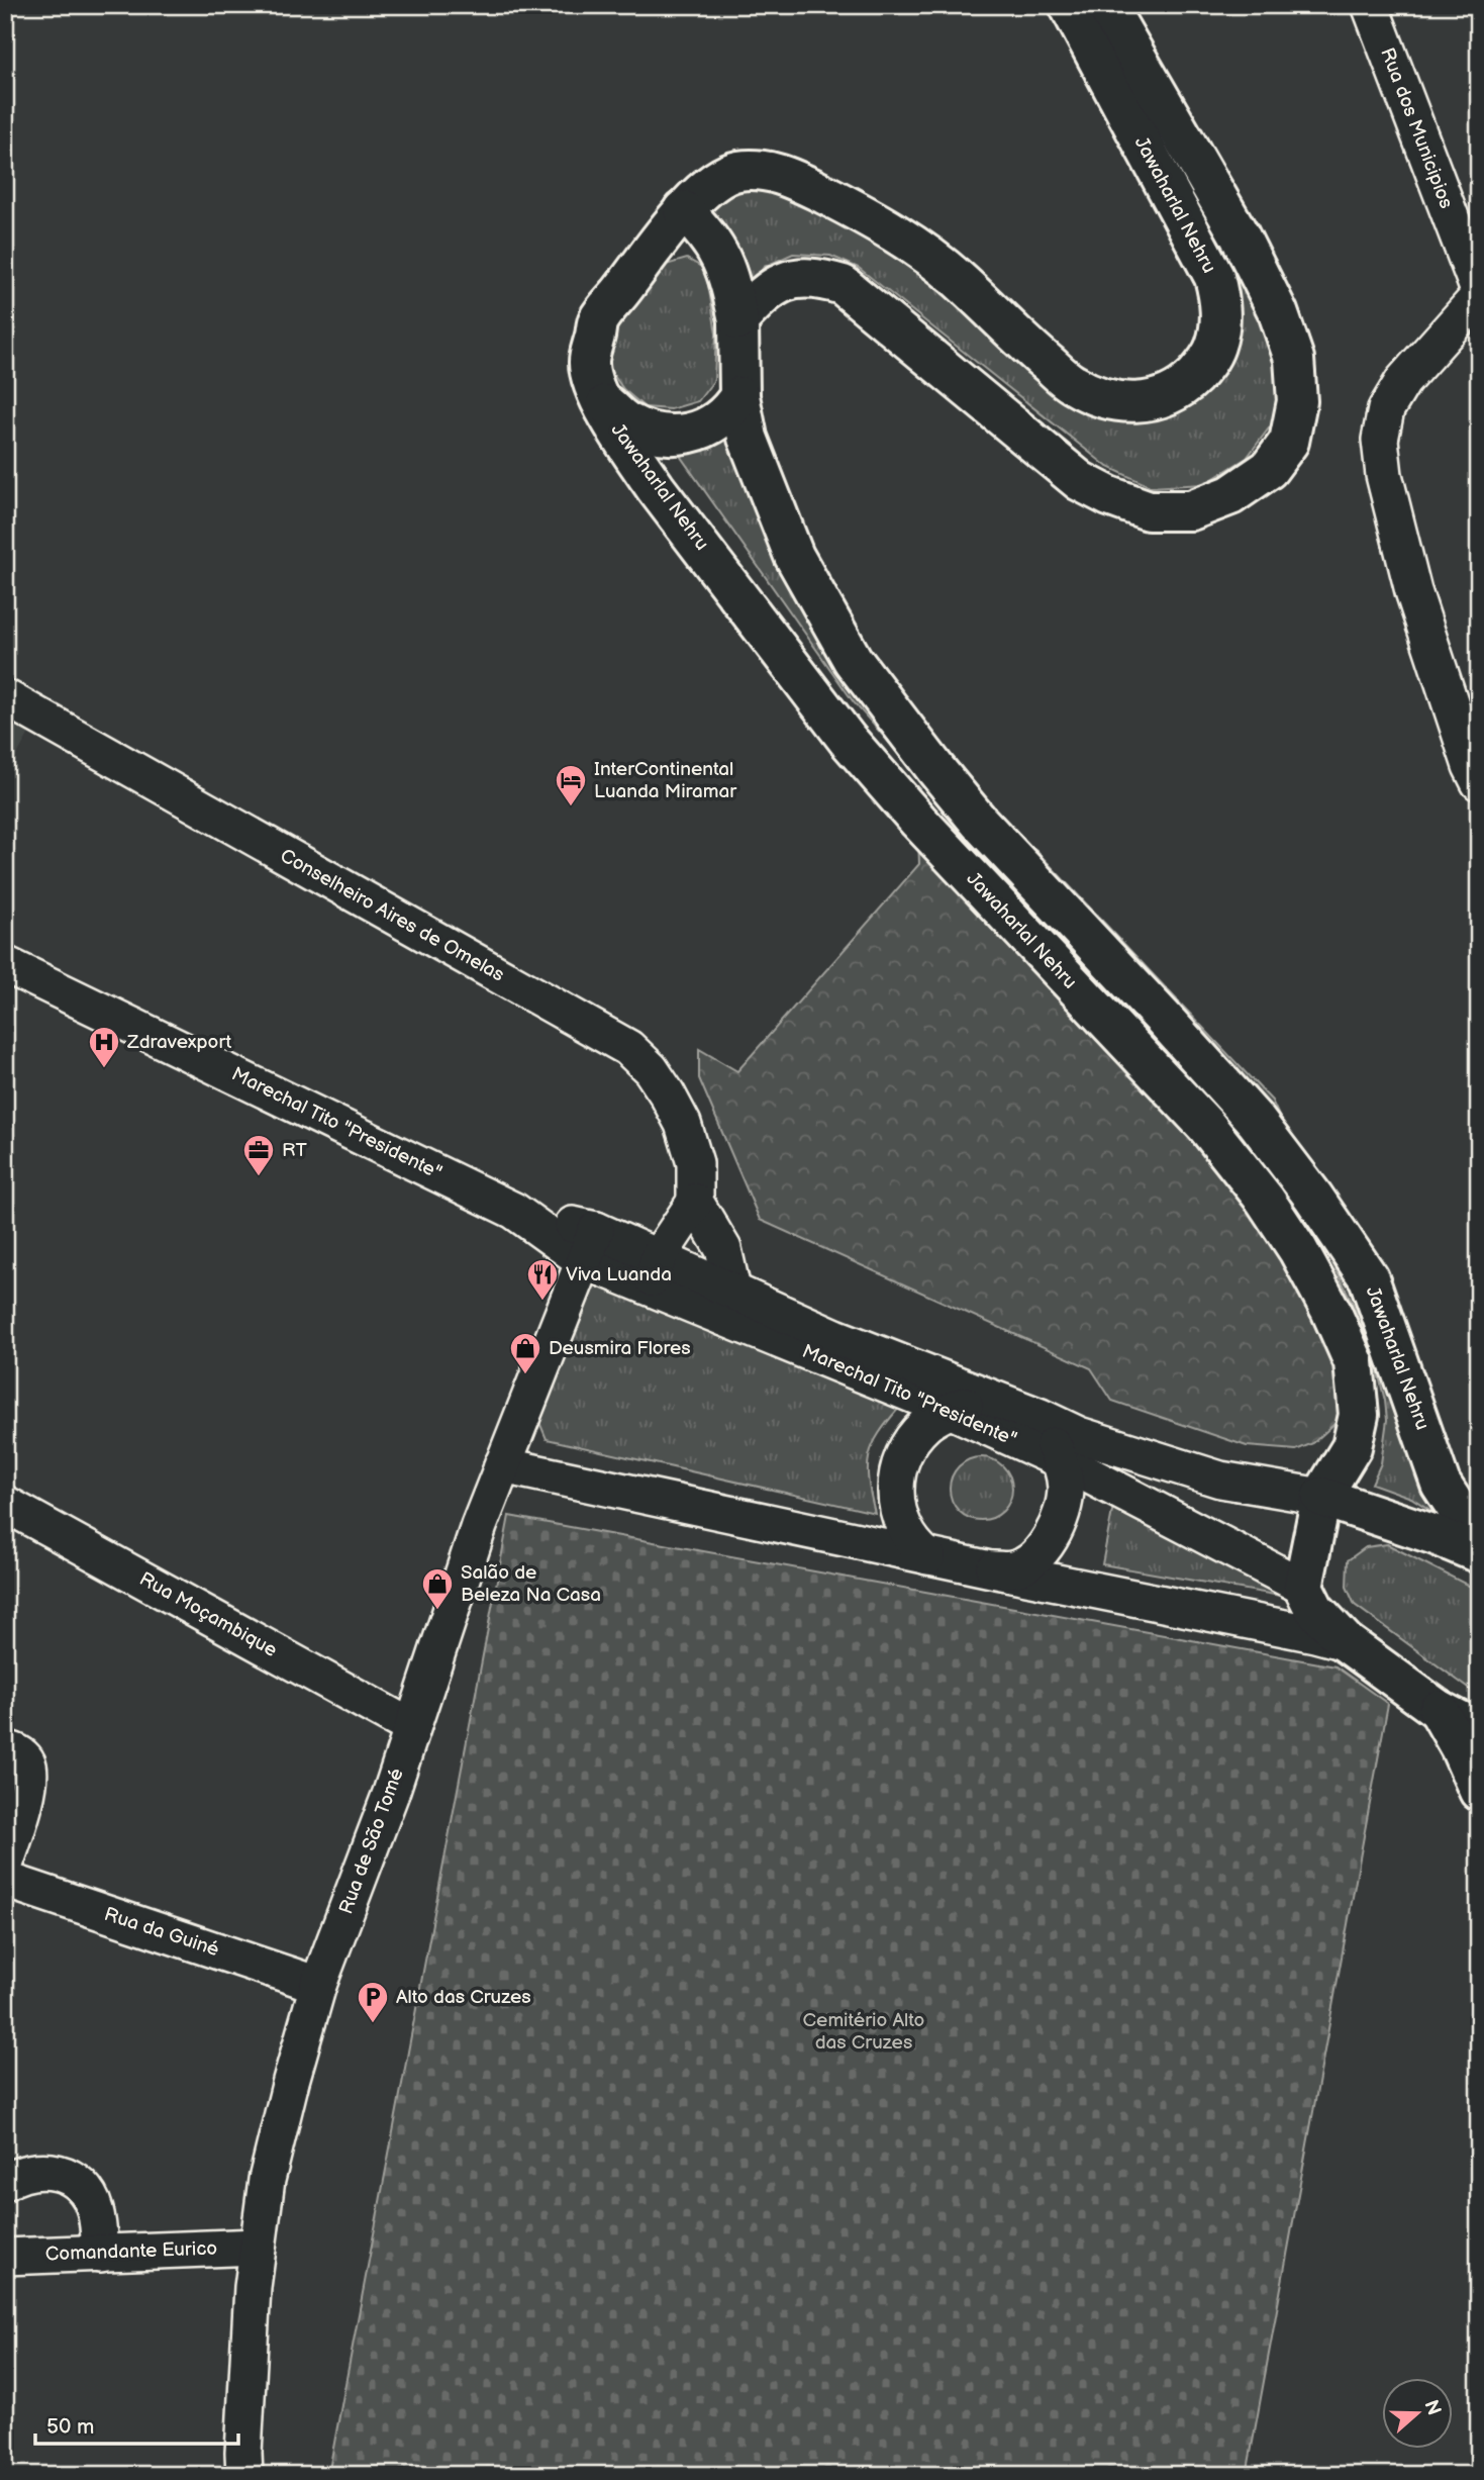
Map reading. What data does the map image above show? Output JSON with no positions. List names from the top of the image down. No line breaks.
{"streets":{"main road":["Jawaharlal Nehru"],"street":["Rua dos Municipios","Conselheiro Aires de Omelas","Marechal Tito \"Presidente\"","Rua Moçambique","Rua de São Tomé","Rua da Guiné","Comandante Eurico"]},"crossings":[["Jawaharlal Nehru","Marechal Tito \"Presidente\""],["Marechal Tito \"Presidente\"","Rua de São Tomé"],["Rua Moçambique","Rua de São Tomé"],["Rua de São Tomé","Rua da Guiné"],["Rua de São Tomé","Comandante Eurico"]],"parks":["Cemitério Alto das Cruzes"],"places":{"hotel":["InterContinental Luanda Miramar"],"hospital":["Zdravexport"],"office":["RT"],"restaurant":["Viva Luanda"],"shop":["Deusmira Flores","Salão de Beleza Na Casa"],"parking":["Alto das Cruzes"]},"scale_bar":"50 m","north":"right"}
